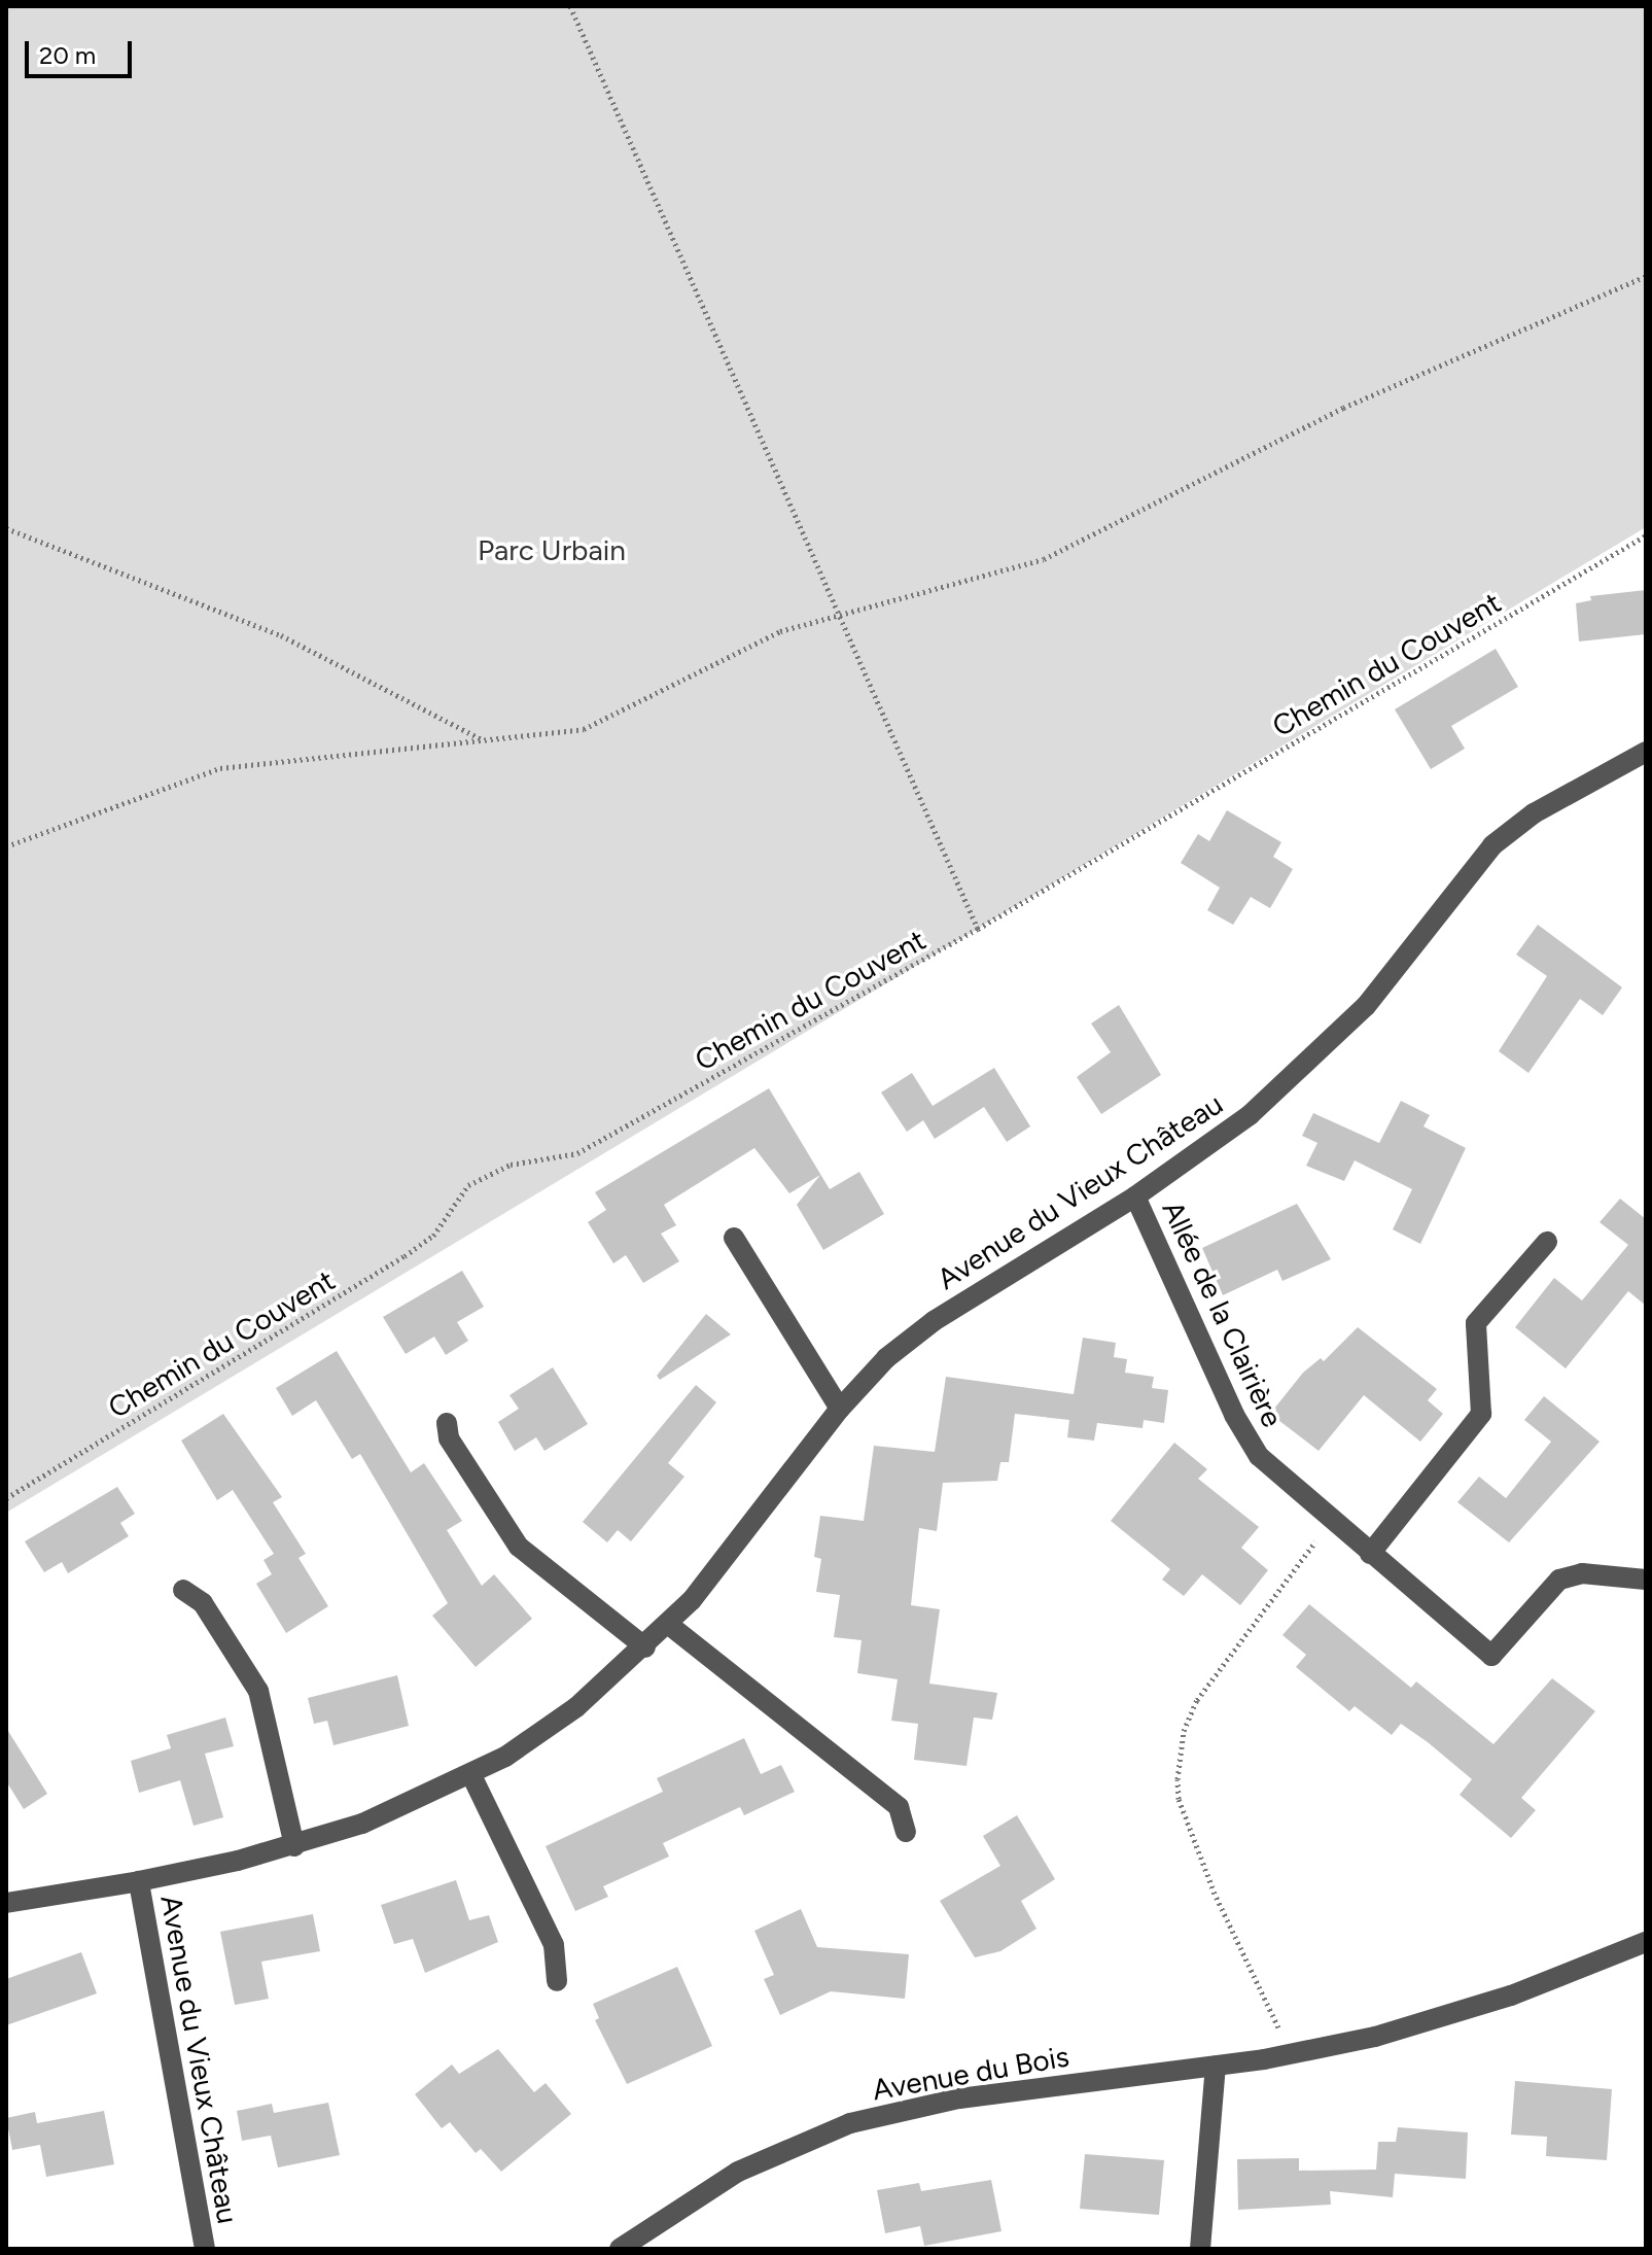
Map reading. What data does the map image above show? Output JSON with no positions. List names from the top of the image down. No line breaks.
{"streets":{"street":["Avenue du Vieux Château","Allée de la Clairière","Avenue du Bois"],"path":["Chemin du Couvent"]},"crossings":[["Avenue du Vieux Château","Allée de la Clairière"]],"parks":["Parc Urbain"],"scale_bar":"20 m"}
